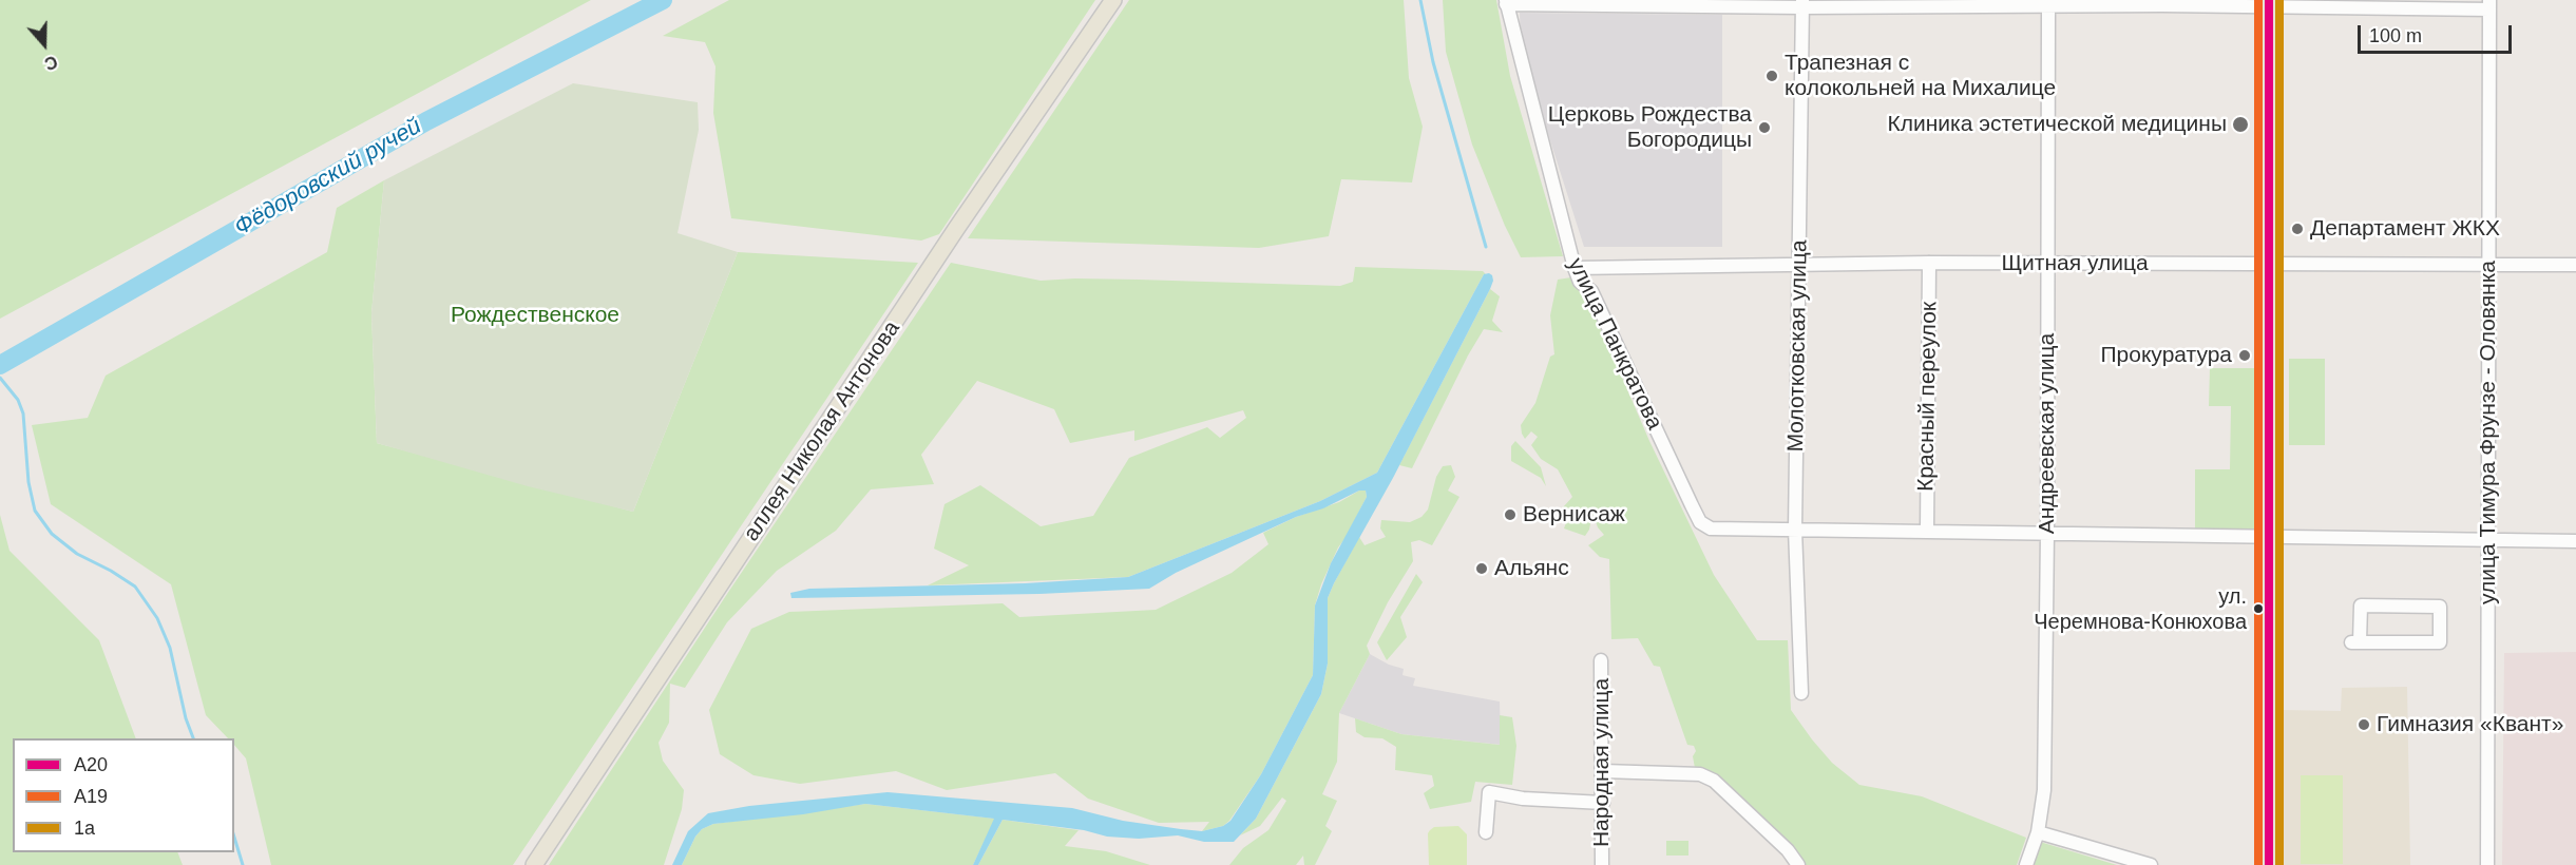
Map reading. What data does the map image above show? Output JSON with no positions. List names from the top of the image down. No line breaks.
{"streets":{"main road":["аллея Николая Антонова"],"street":["Щитная улица","улица Панкратова","Молотковская улица","Красный переулок","улица Тимура Фрунзе - Оловянка","Андреевская улица","Народная улица"]},"crossings":[["Щитная улица","улица Панкратова"],["Щитная улица","Молотковская улица"],["Щитная улица","Красный переулок"],["Щитная улица","улица Тимура Фрунзе - Оловянка"],["Щитная улица","Андреевская улица"],["улица Панкратова","Молотковская улица"]],"water":["Фёдоровский ручей"],"parks":["Рождественское"],"places":["Трапезная с колокольней на Михалице","Клиника эстетической медицины","Церковь Рождества Богородицы","Департамент ЖКХ","Прокуратура","Вернисаж","Альянс","ул. Черемнова-Конюхова","Гимназия «Квант»"],"lines":["transit line А20","transit line A19","transit line 1a"],"legend":["А20","A19","1a"],"scale_bar":"100 m","north":"bottom"}
